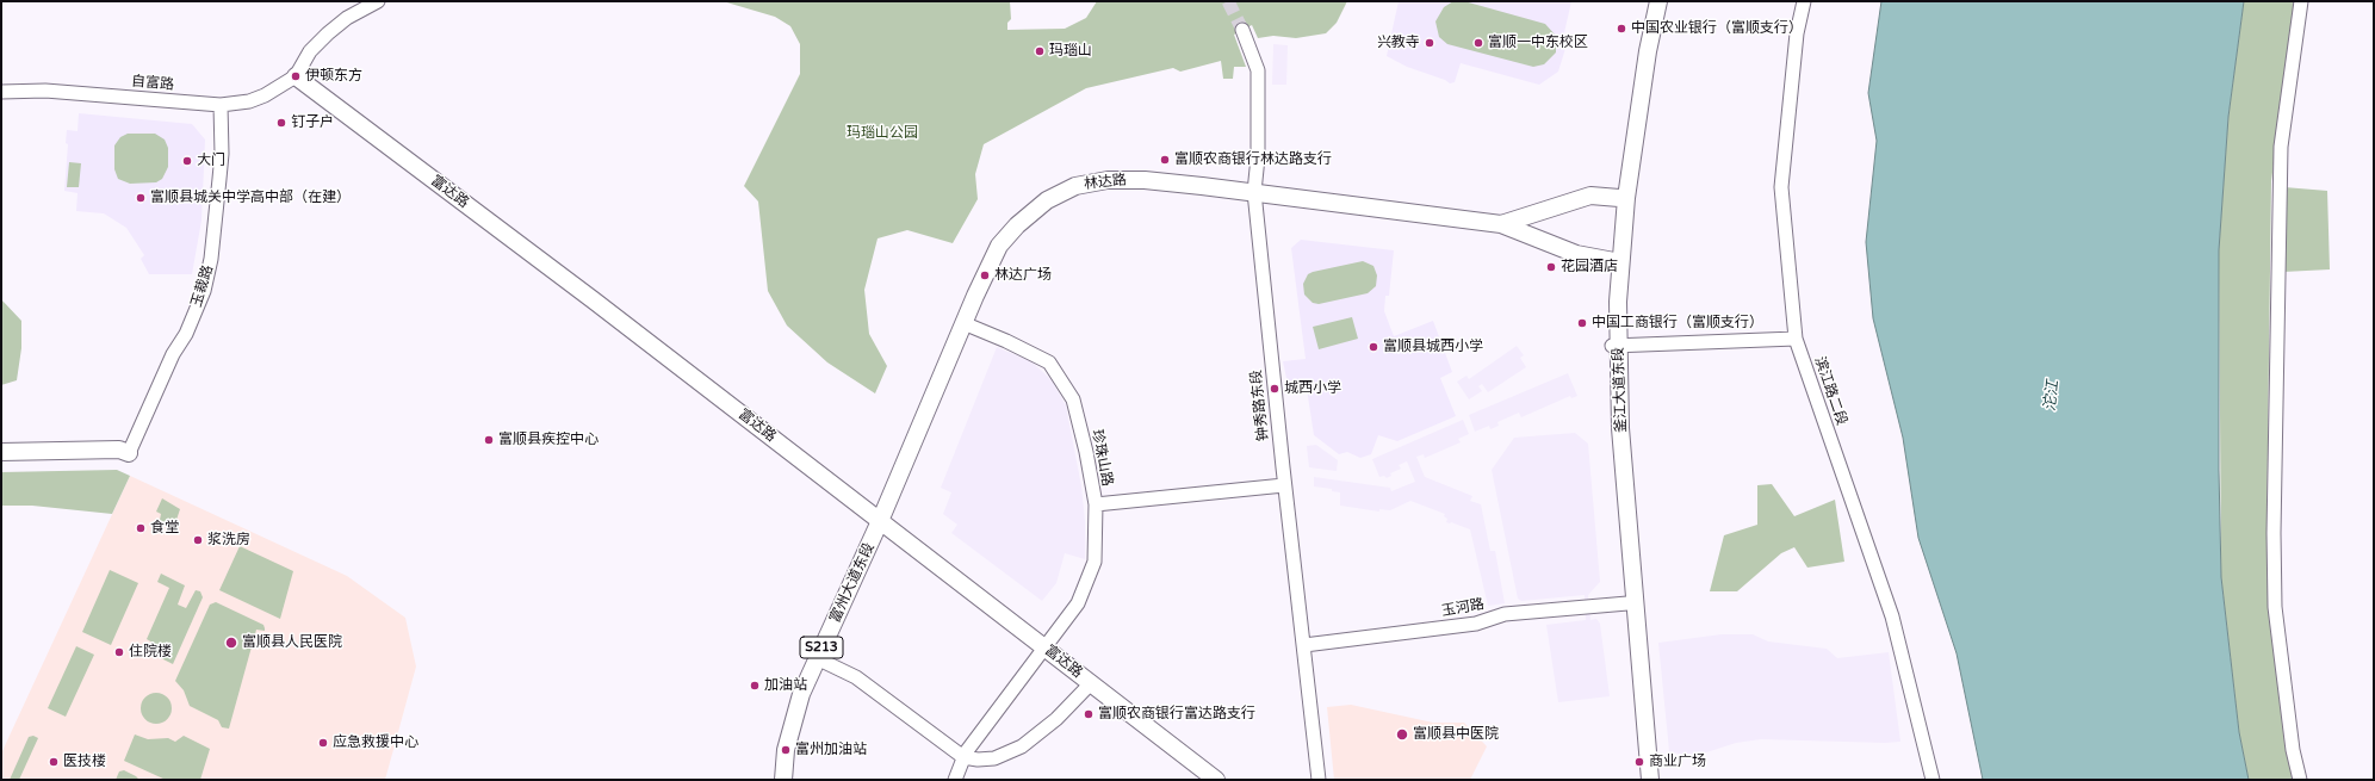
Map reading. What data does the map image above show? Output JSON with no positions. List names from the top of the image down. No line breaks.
{"streets":{"main road":["林达路","富达路","釜江大道东段","富州大道东段","S213"],"street":["自富路","玉裁路","滨江路二段","钟秀路东段","珍珠山路","玉河路"]},"crossings":[["自富路","富达路"],["自富路","玉裁路"],["林达路","富达路"],["林达路","钟秀路东段"],["林达路","珍珠山路"],["林达路","富州大道东段"],["富达路","珍珠山路"],["富达路","富州大道东段"],["釜江大道东段","玉河路"],["钟秀路东段","玉河路"]],"water":["沱江"],"parks":["玛瑙山公园"],"places":["中国农业银行（富顺支行）","兴教寺","富顺一中东校区","玛瑙山","伊顿东方","钉子户","富顺农商银行林达路支行","大门","富顺县城关中学高中部（在建）","花园酒店","林达广场","中国工商银行（富顺支行）","富顺县城西小学","城西小学","富顺县疾控中心","食堂","浆洗房","富顺县人民医院","住院楼","加油站","富顺农商银行富达路支行","富顺县中医院","应急救援中心","富州加油站","医技楼","商业广场"]}
